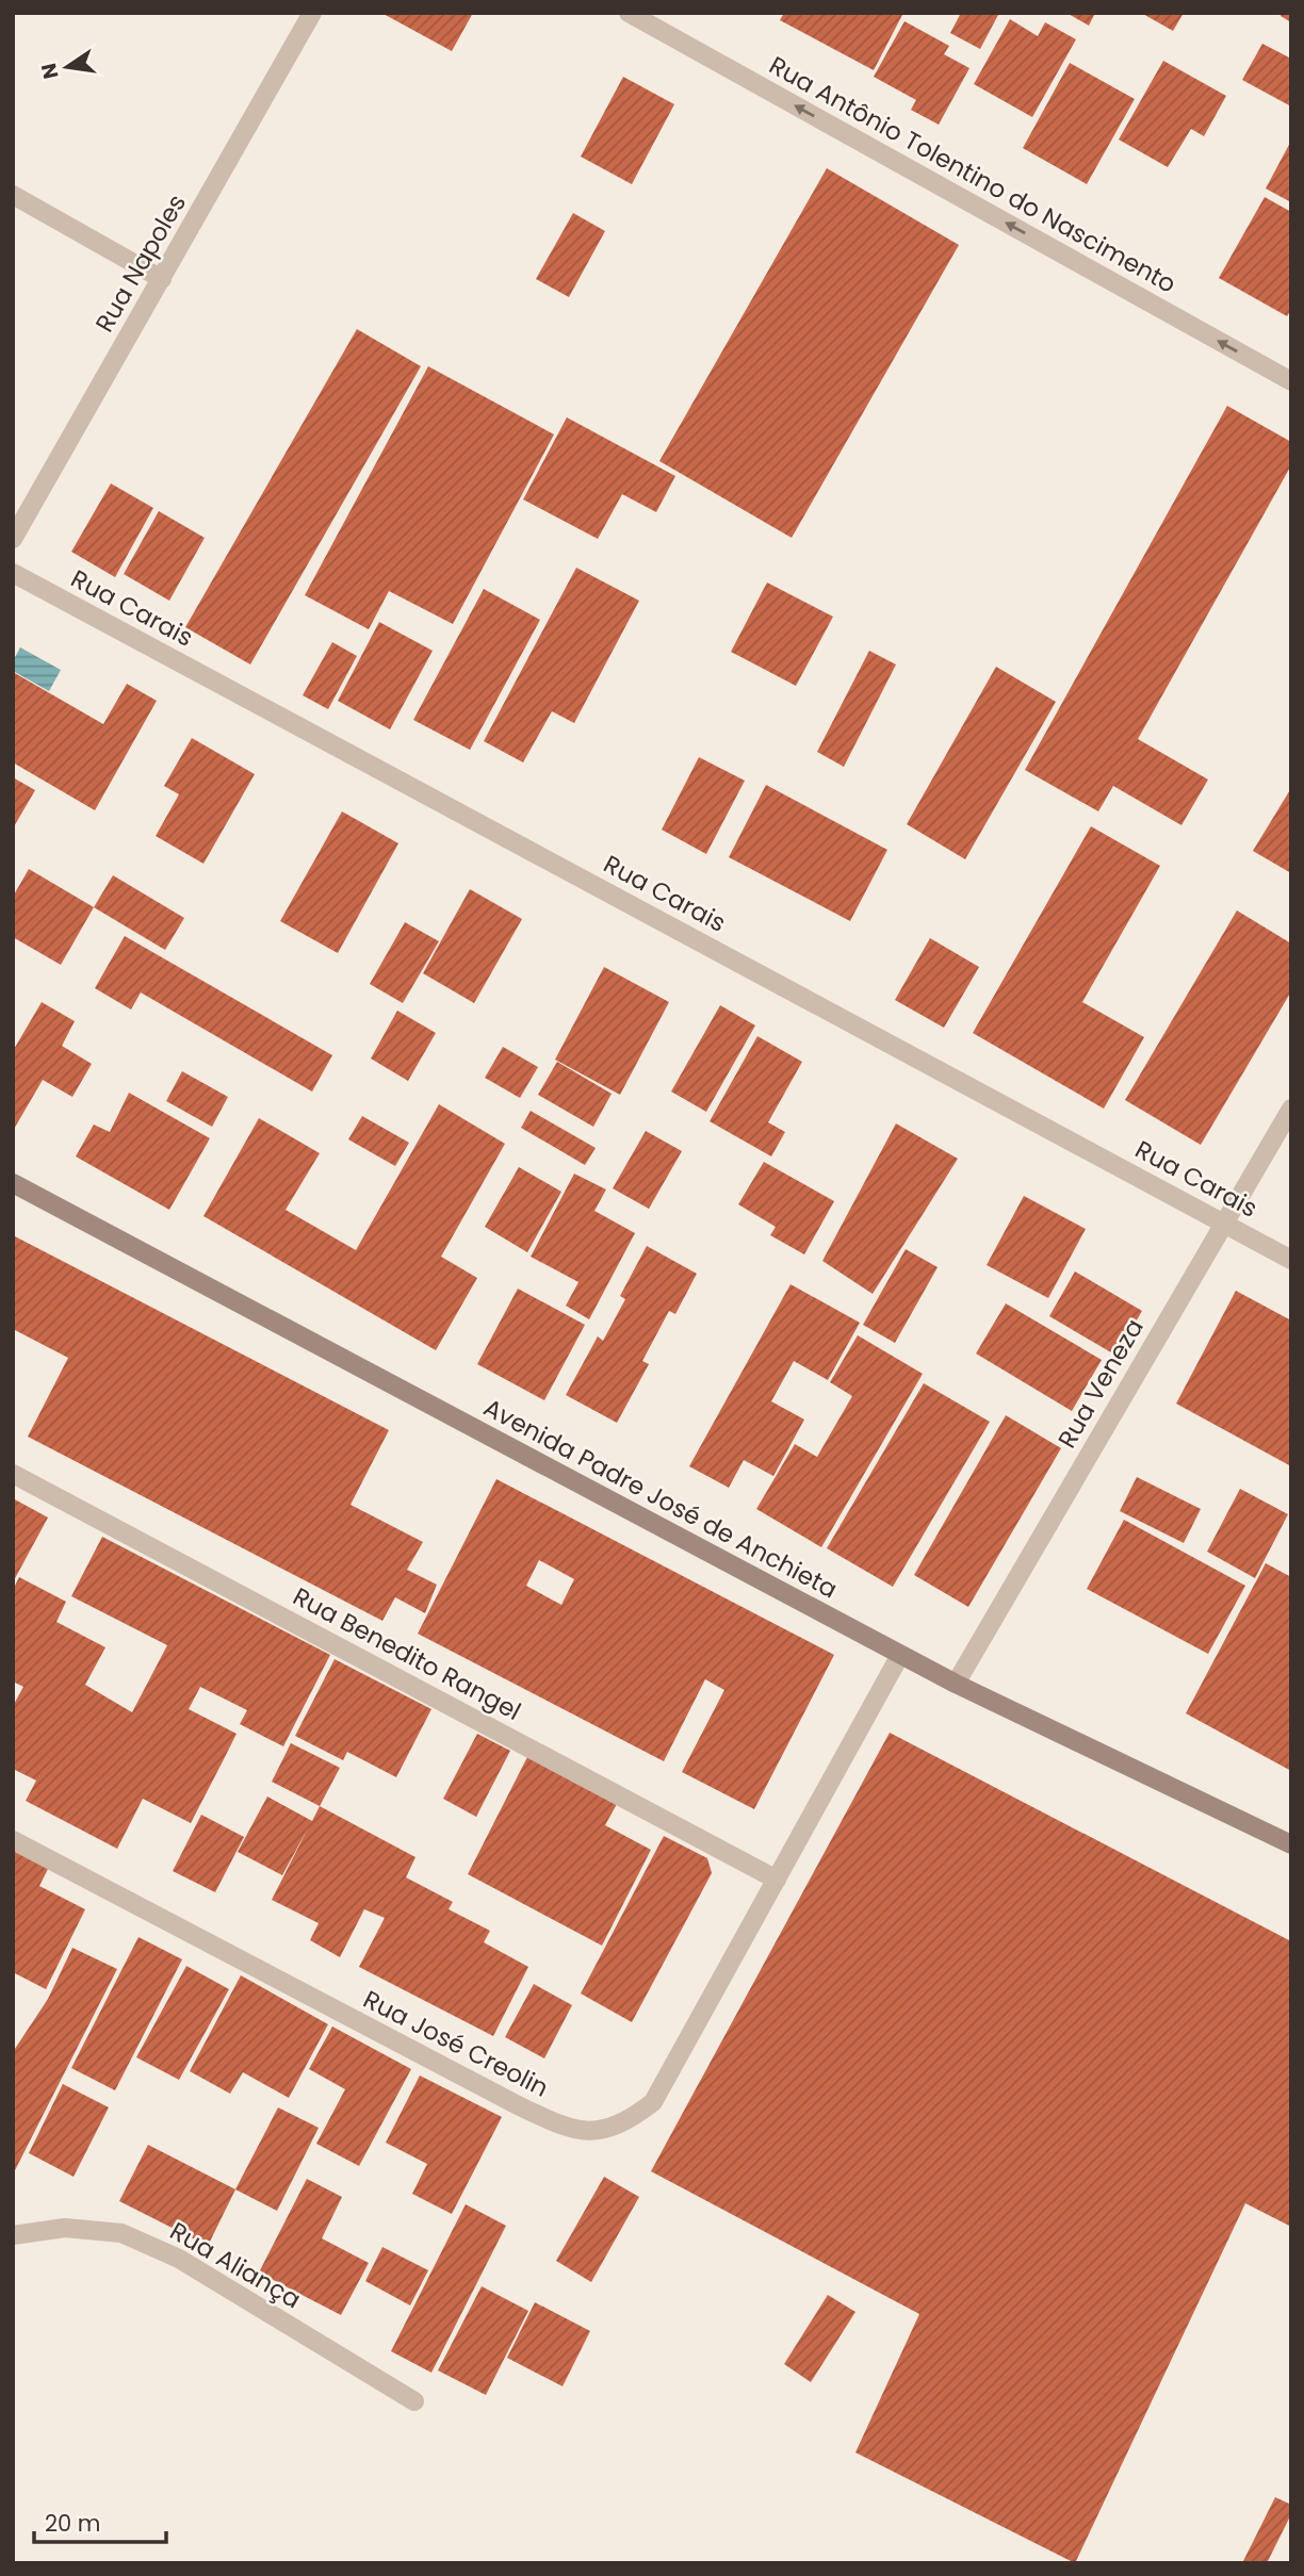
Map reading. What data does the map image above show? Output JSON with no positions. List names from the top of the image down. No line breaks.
{"streets":{"main road":["Avenida Padre José de Anchieta"],"street":["Rua Antônio Tolentino do Nascimento","Rua Napoles","Rua Carais","Rua Veneza","Rua Benedito Rangel","Rua José Creolin","Rua Aliança"]},"crossings":[["Rua Carais","Rua Veneza"],["Rua Veneza","Avenida Padre José de Anchieta"],["Avenida Padre José de Anchieta","Rua José Creolin"],["Rua Benedito Rangel","Rua José Creolin"]],"one_way":["Rua Antônio Tolentino do Nascimento"],"scale_bar":"20 m","north":"left"}
